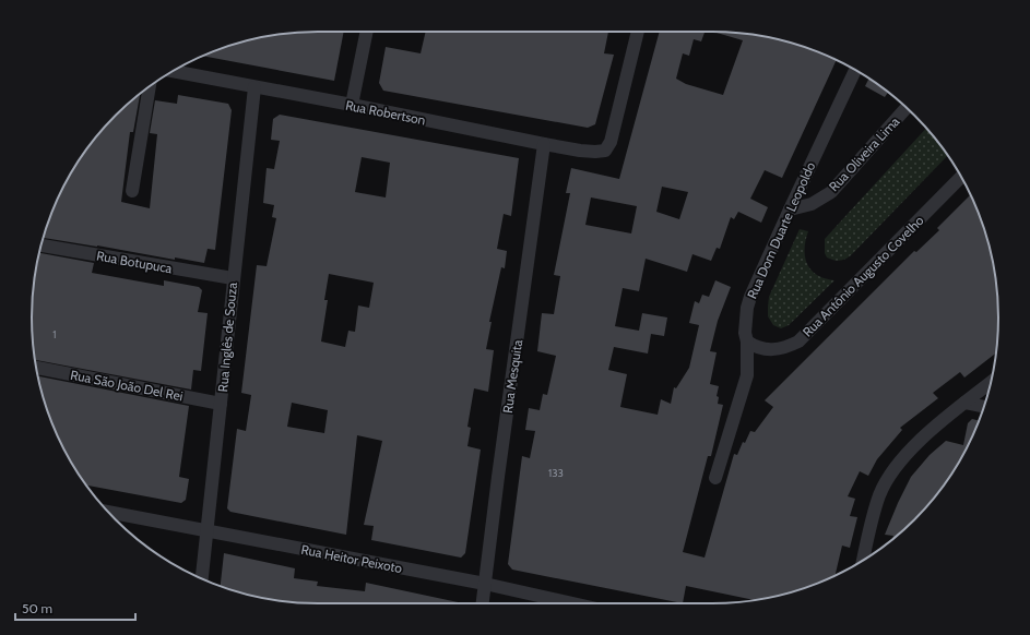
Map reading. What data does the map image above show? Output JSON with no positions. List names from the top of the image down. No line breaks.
{"streets":{"street":["Rua Robertson","Rua Oliveira Lima","Rua Dom Duarte Leopoldo","Rua Botupuca","Rua Antônio Augusto Covelho","Rua Inglês de Souza","Rua Mesquita","Rua São João Del Rei","Rua Heitor Peixoto"]},"crossings":[["Rua Robertson","Rua Inglês de Souza"],["Rua Robertson","Rua Mesquita"],["Rua Oliveira Lima","Rua Dom Duarte Leopoldo"],["Rua Dom Duarte Leopoldo","Rua Antônio Augusto Covelho"],["Rua Botupuca","Rua Inglês de Souza"],["Rua Inglês de Souza","Rua São João Del Rei"],["Rua Inglês de Souza","Rua Heitor Peixoto"],["Rua Mesquita","Rua Heitor Peixoto"]],"house_numbers":["1","133"],"scale_bar":"50 m"}
